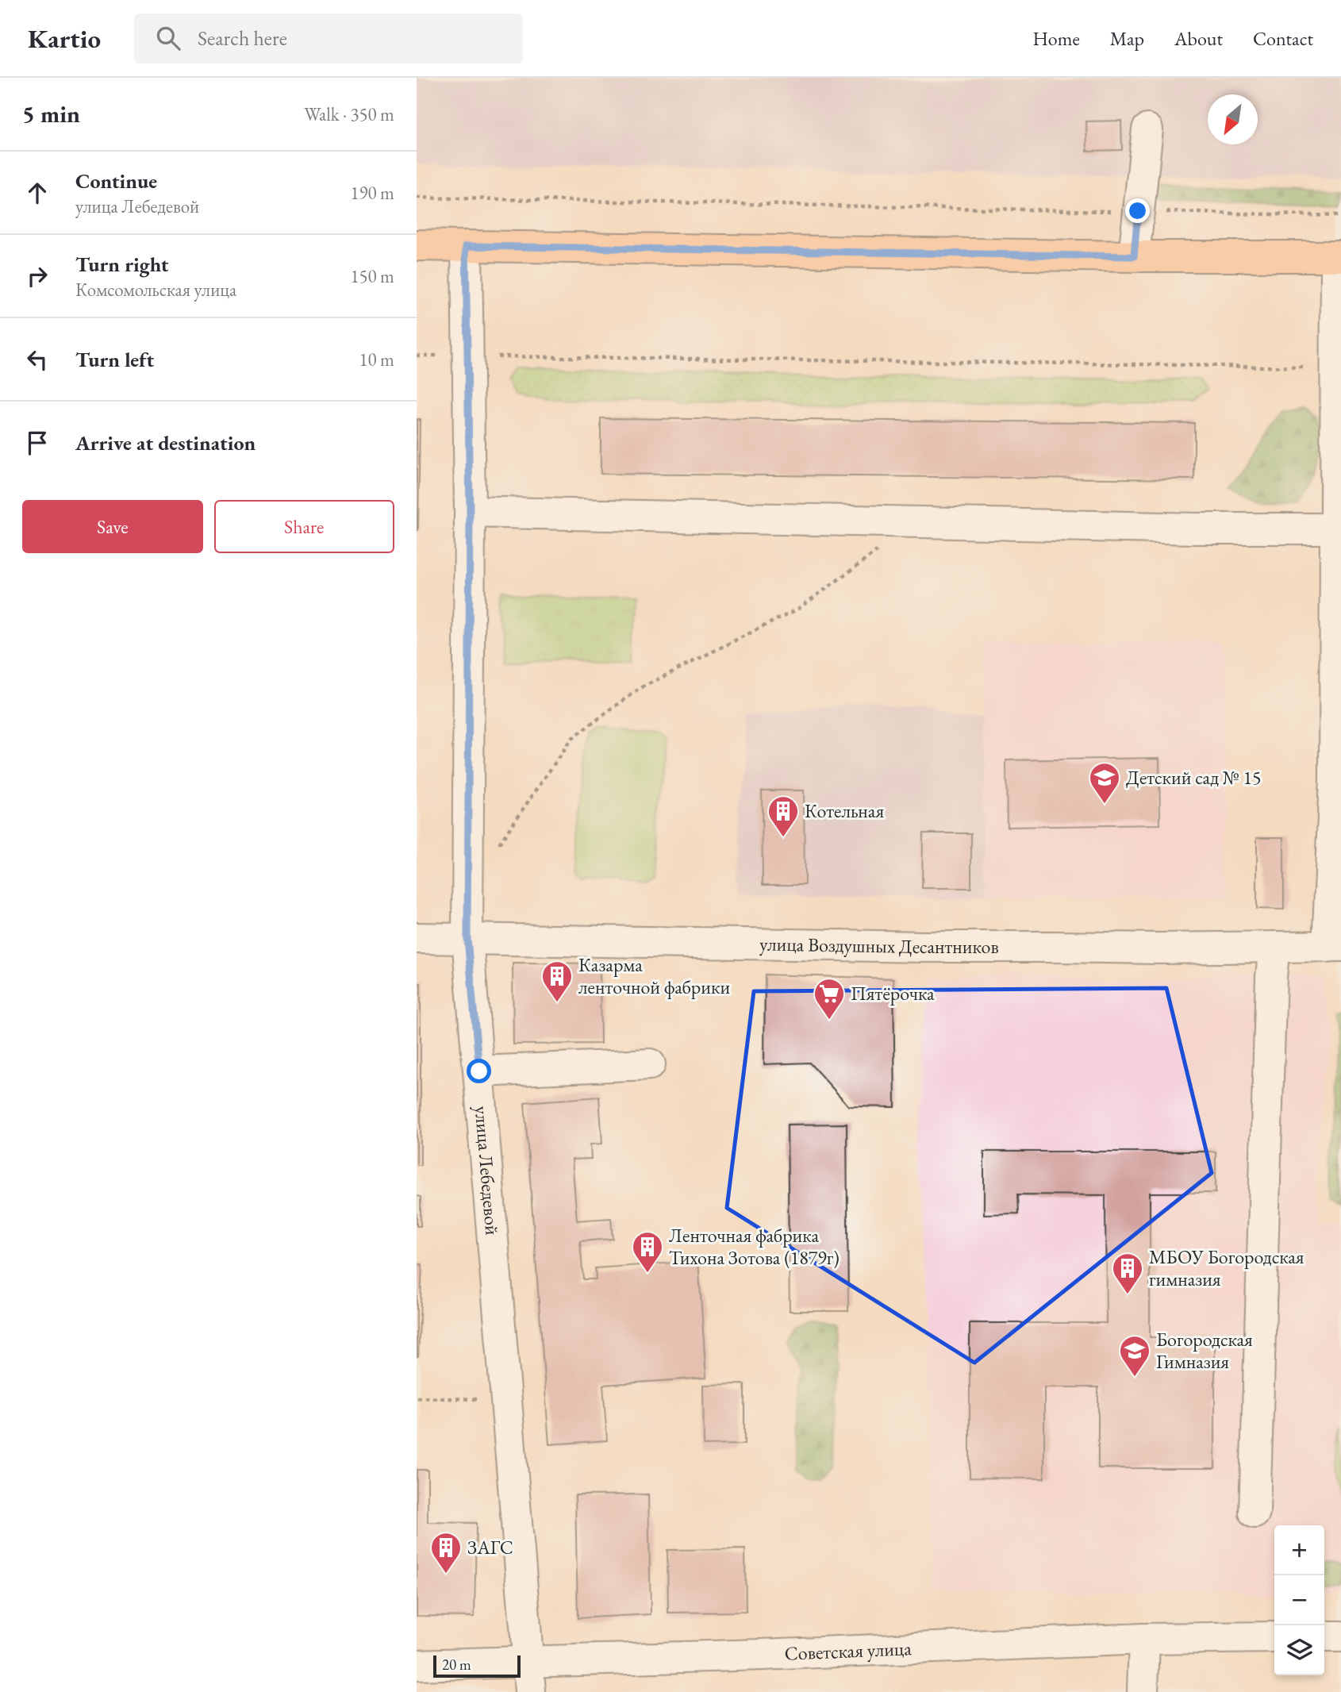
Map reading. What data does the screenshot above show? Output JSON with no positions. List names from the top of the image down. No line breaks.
{"streets":{"street":["улица Воздушных Десантников","улица Лебедевой","Советская улица"]},"crossings":[["улица Воздушных Десантников","улица Лебедевой"],["улица Лебедевой","Советская улица"]],"places":{"school or university":["Детский сад № 15","Богородская Гимназия"],"building":["Котельная","Казарма ленточной фабрики","Ленточная фабрика Тихона Зотова (1879г)","МБОУ Богородская гимназия","ЗАГС"],"supermarket":["Пятёрочка"]},"scale_bar":"20 m","north":"bottom left","page":{"header":"Kartio","search":"Search here","nav":["Home","Map","About","Contact"],"heading":["5 min","Walk · 350 m"],"list":[["Continue","улица Лебедевой","190 m"],["Turn right","Комсомольская улица","150 m"],["Turn left","10 m"],"Arrive at destination"],"buttons":["Save","Share"],"map_buttons":["+","−"],"scale":"20 m"}}
